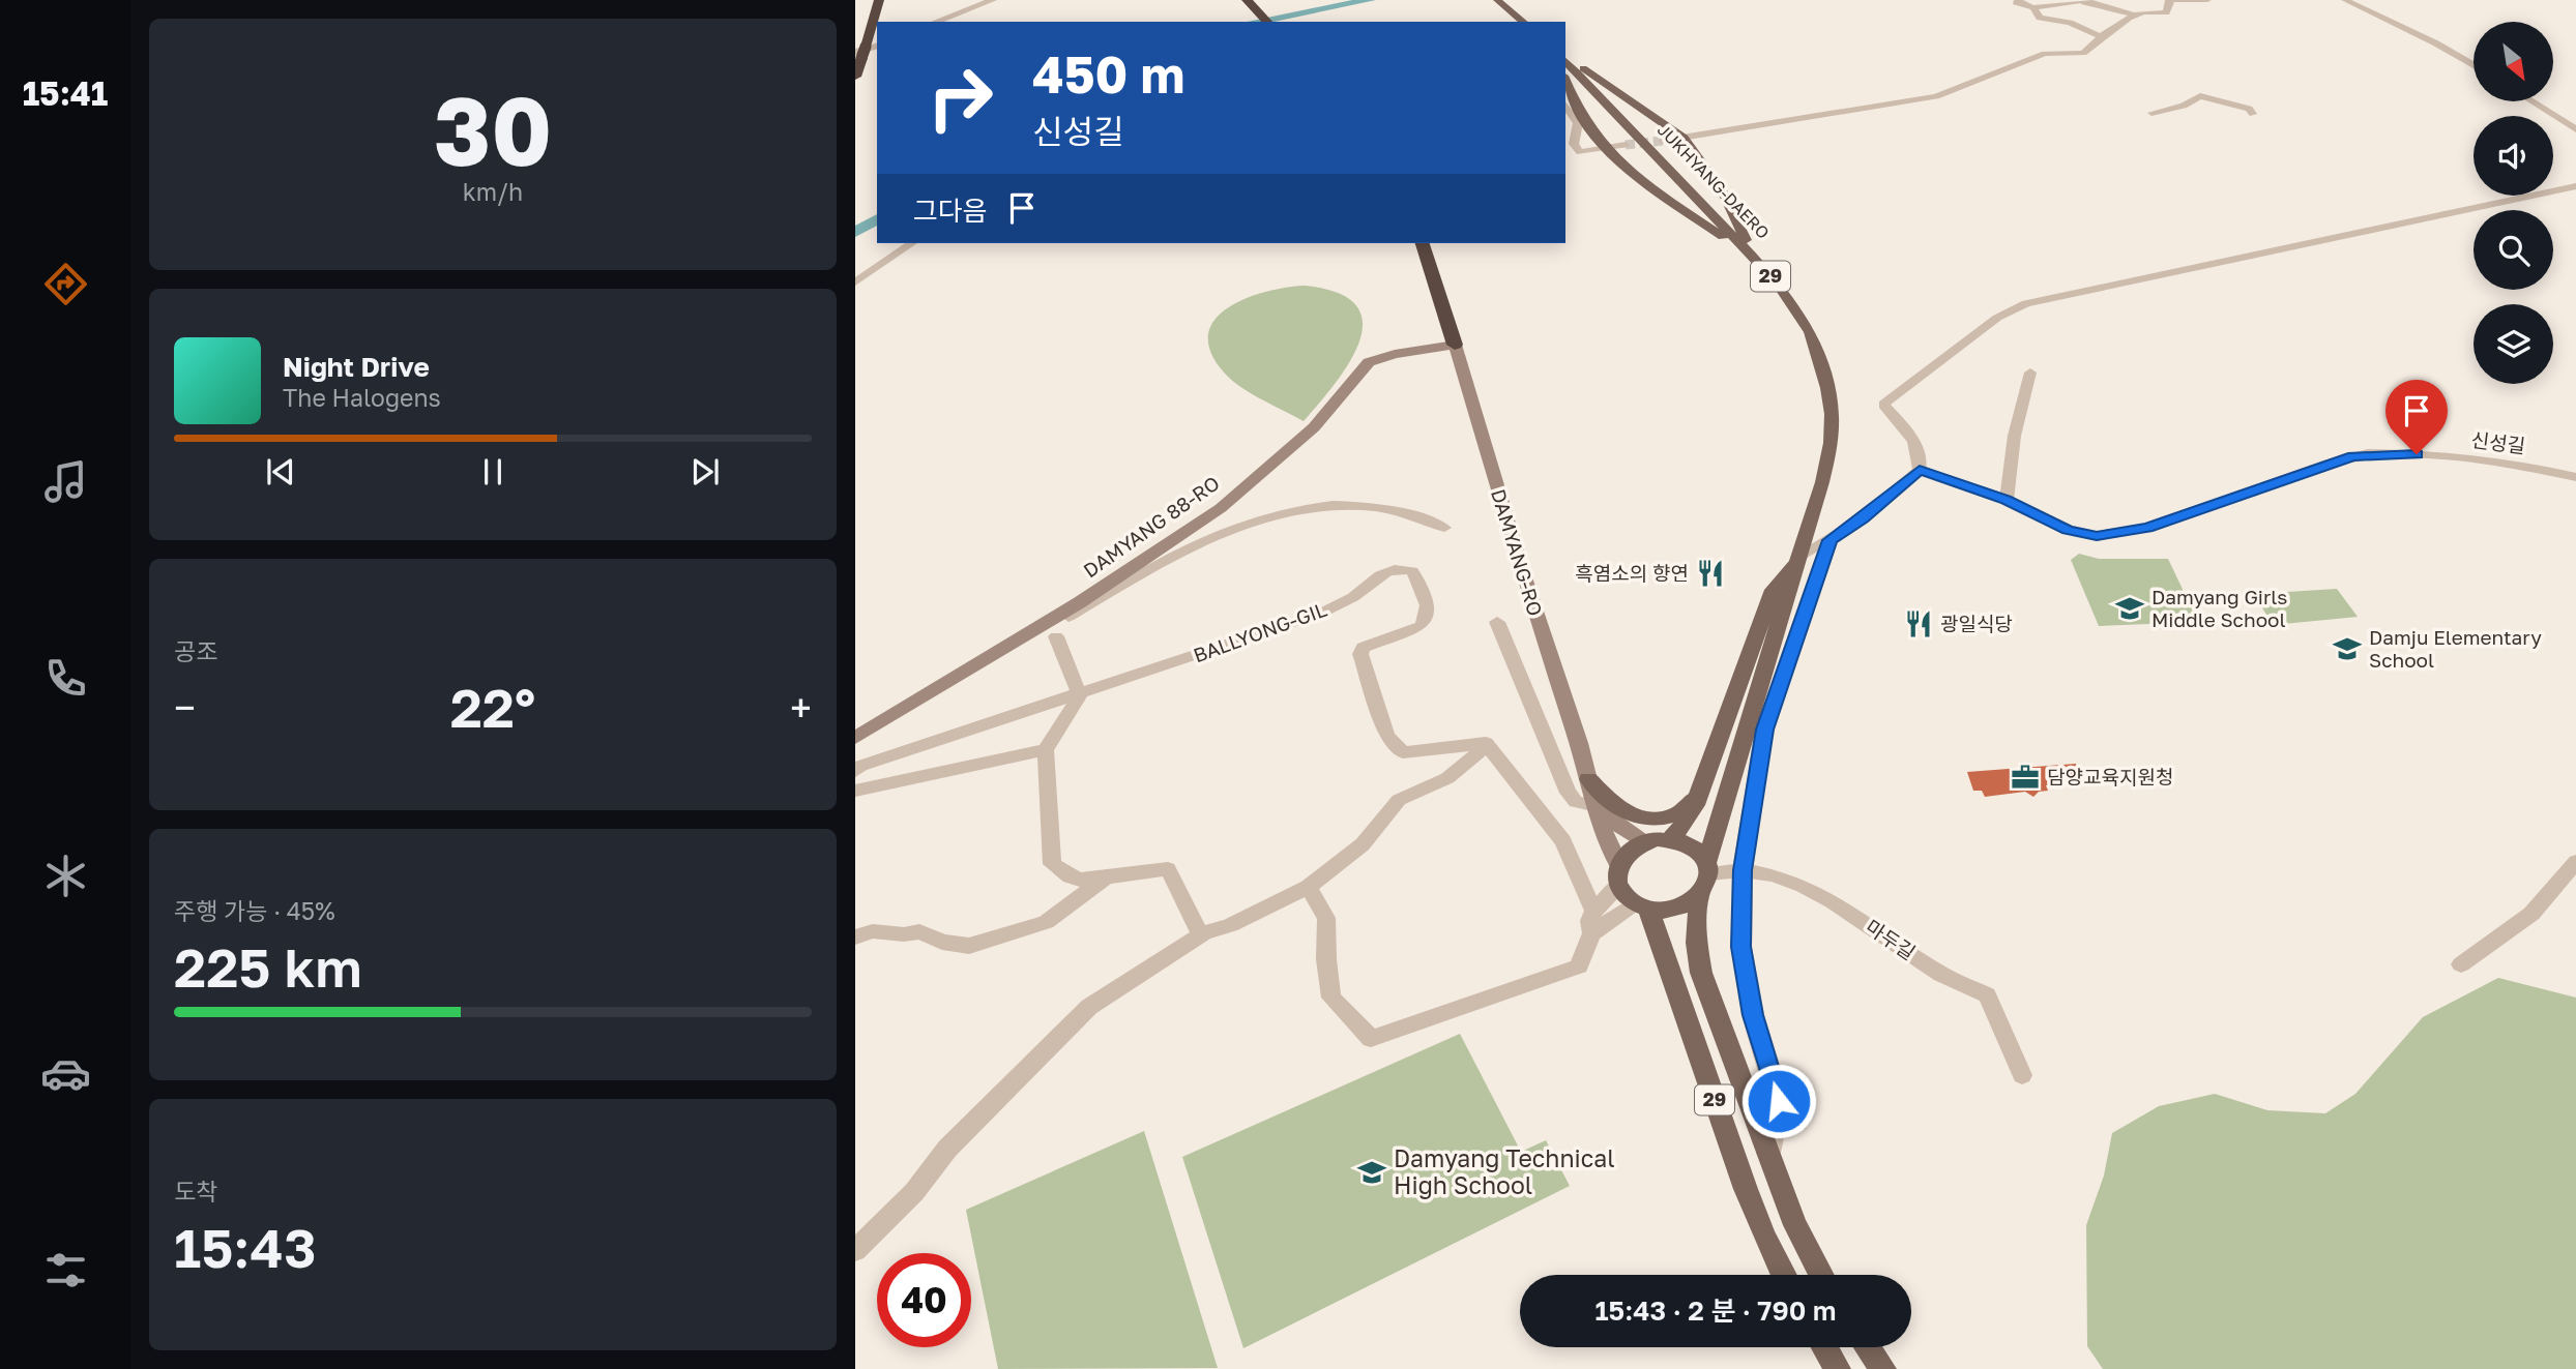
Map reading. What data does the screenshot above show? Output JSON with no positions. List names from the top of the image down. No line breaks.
{"streets":{"highway":["DAMYANG-RO"],"main road":["JUKHYANG-DAERO","29","DAMYANG 88-RO"],"street":["신성길","BALLYONG-GIL","마두길"]},"crossings":[["JUKHYANG-DAERO","29"],["JUKHYANG-DAERO","DAMYANG-RO"],["JUKHYANG-DAERO","마두길"],["29","DAMYANG-RO"],["29","마두길"],["DAMYANG 88-RO","DAMYANG-RO"],["DAMYANG-RO","마두길"]],"places":{"restaurant":["흑염소의 향연","광일식당"],"school or university":["Damyang Girls Middle School","Damju Elementary School","Damyang Technical High School"],"office":["담양교육지원청"]},"north":"bottom right","page":{"tabs":"15:41","tile":[["30","km/h"],"공조",["주행 가능 · 45%","225 km"],["도착","15:43"]],"turn":["450 m","신성길"],"then":"그다음","song":["Night Drive","The Halogens"],"heat":["−","22°","+"],"limit":"40","trip":"15:43 · 2 분 · 790 m"}}
